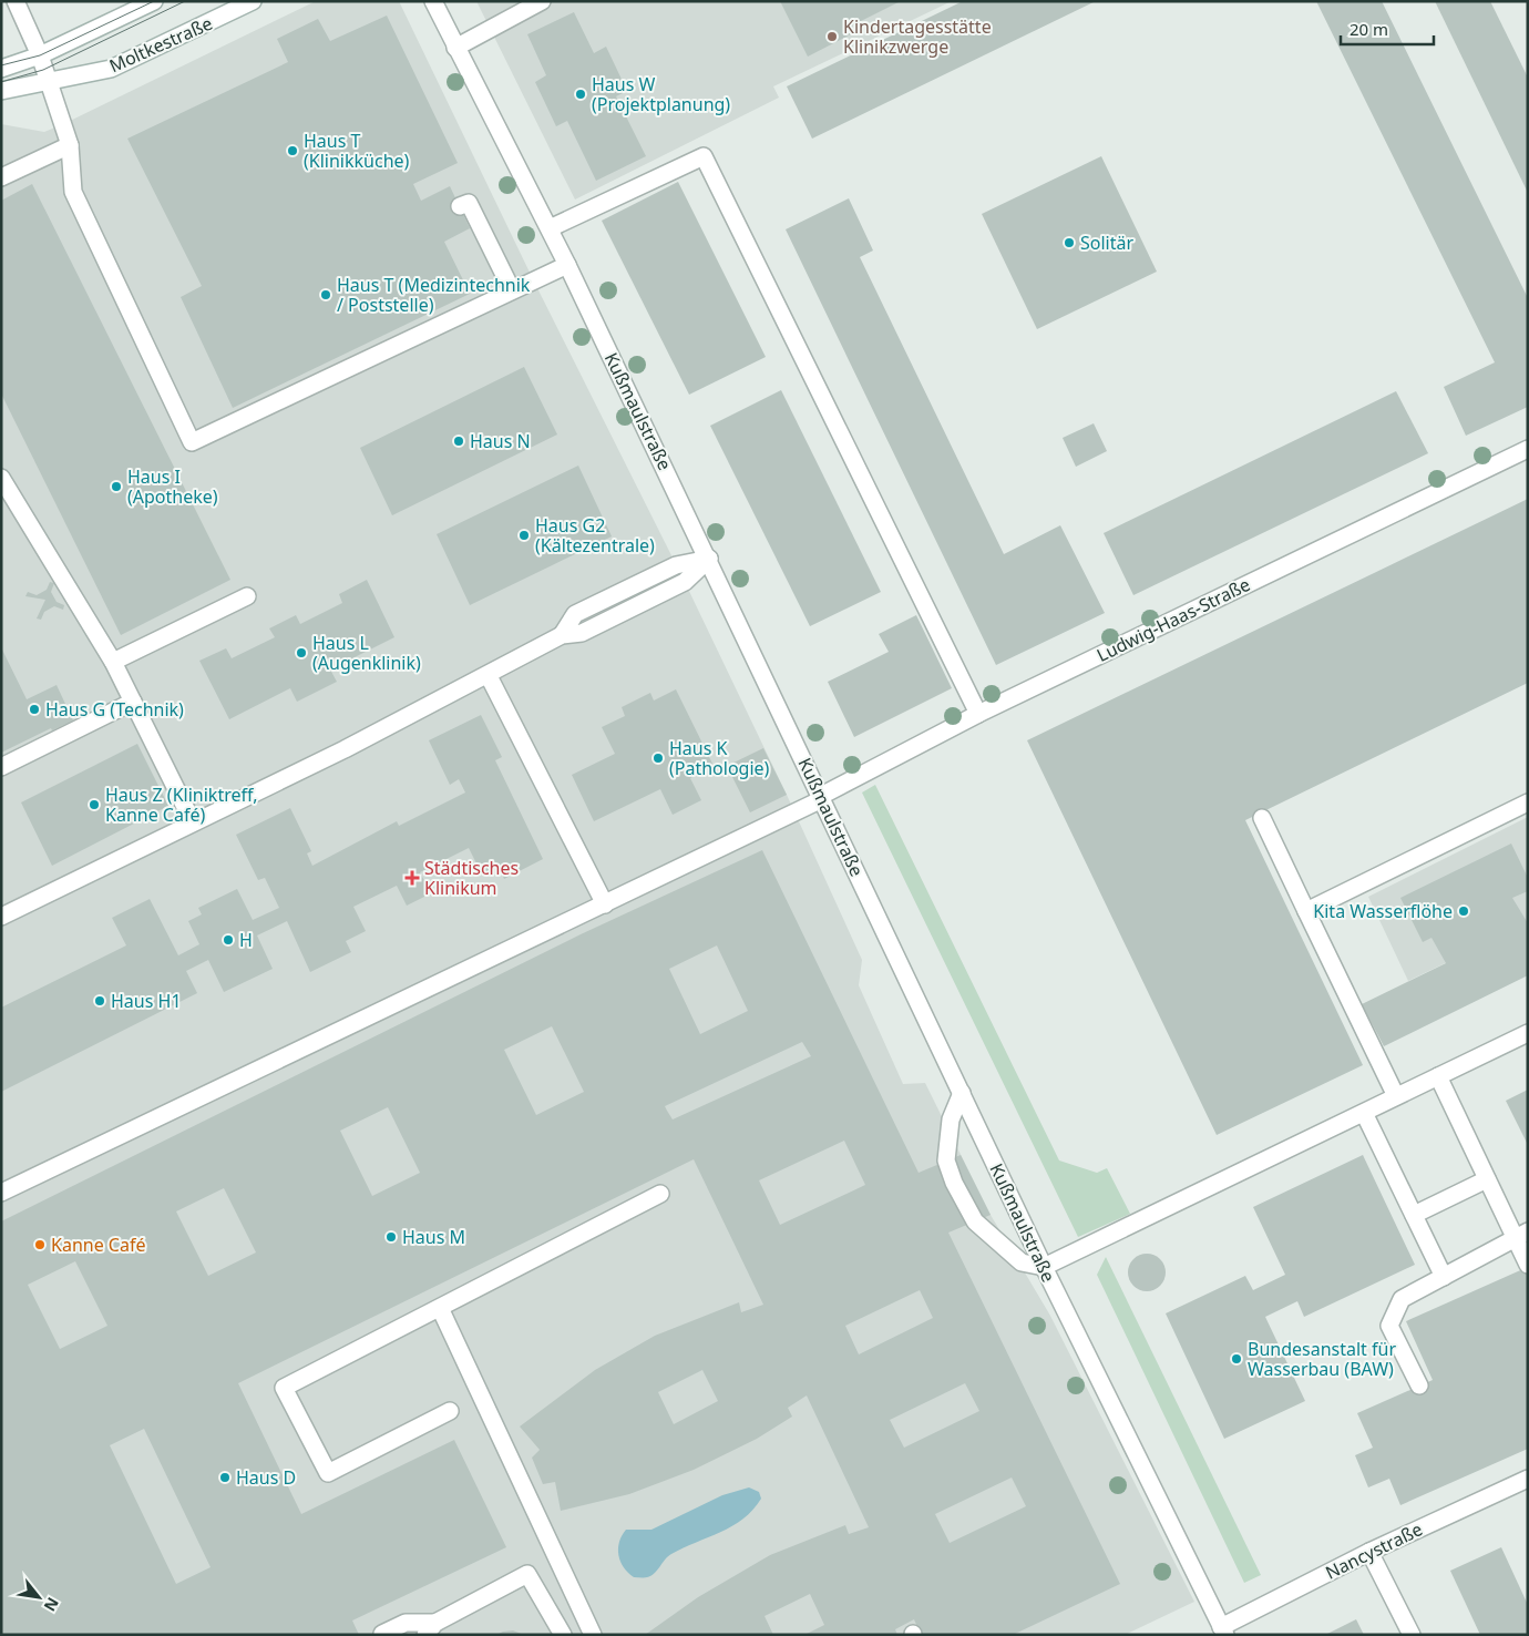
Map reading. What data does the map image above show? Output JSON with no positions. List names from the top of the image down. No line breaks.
{"streets":{"street":["Moltkestraße","Kußmaulstraße","Ludwig-Haas-Straße","Nancystraße"]},"crossings":[["Kußmaulstraße","Ludwig-Haas-Straße"],["Kußmaulstraße","Nancystraße"]],"places":{"other":["Kindertagesstätte Klinikzwerge","Haus W (Projektplanung)","Haus T (Klinikküche)","Solitär","Haus T (Medizintechnik / Poststelle)","Haus N","Haus I (Apotheke)","Haus G2 (Kältezentrale)","Haus L (Augenklinik)","Haus G (Technik)","Haus K (Pathologie)","Haus Z (Kliniktreff, Kanne Café)","Kita Wasserflöhe","H","Haus H1","Haus M","Kanne Café","Bundesanstalt für Wasserbau (BAW)","Haus D"],"health":["Städtisches Klinikum"]},"scale_bar":"20 m","north":"bottom right"}
